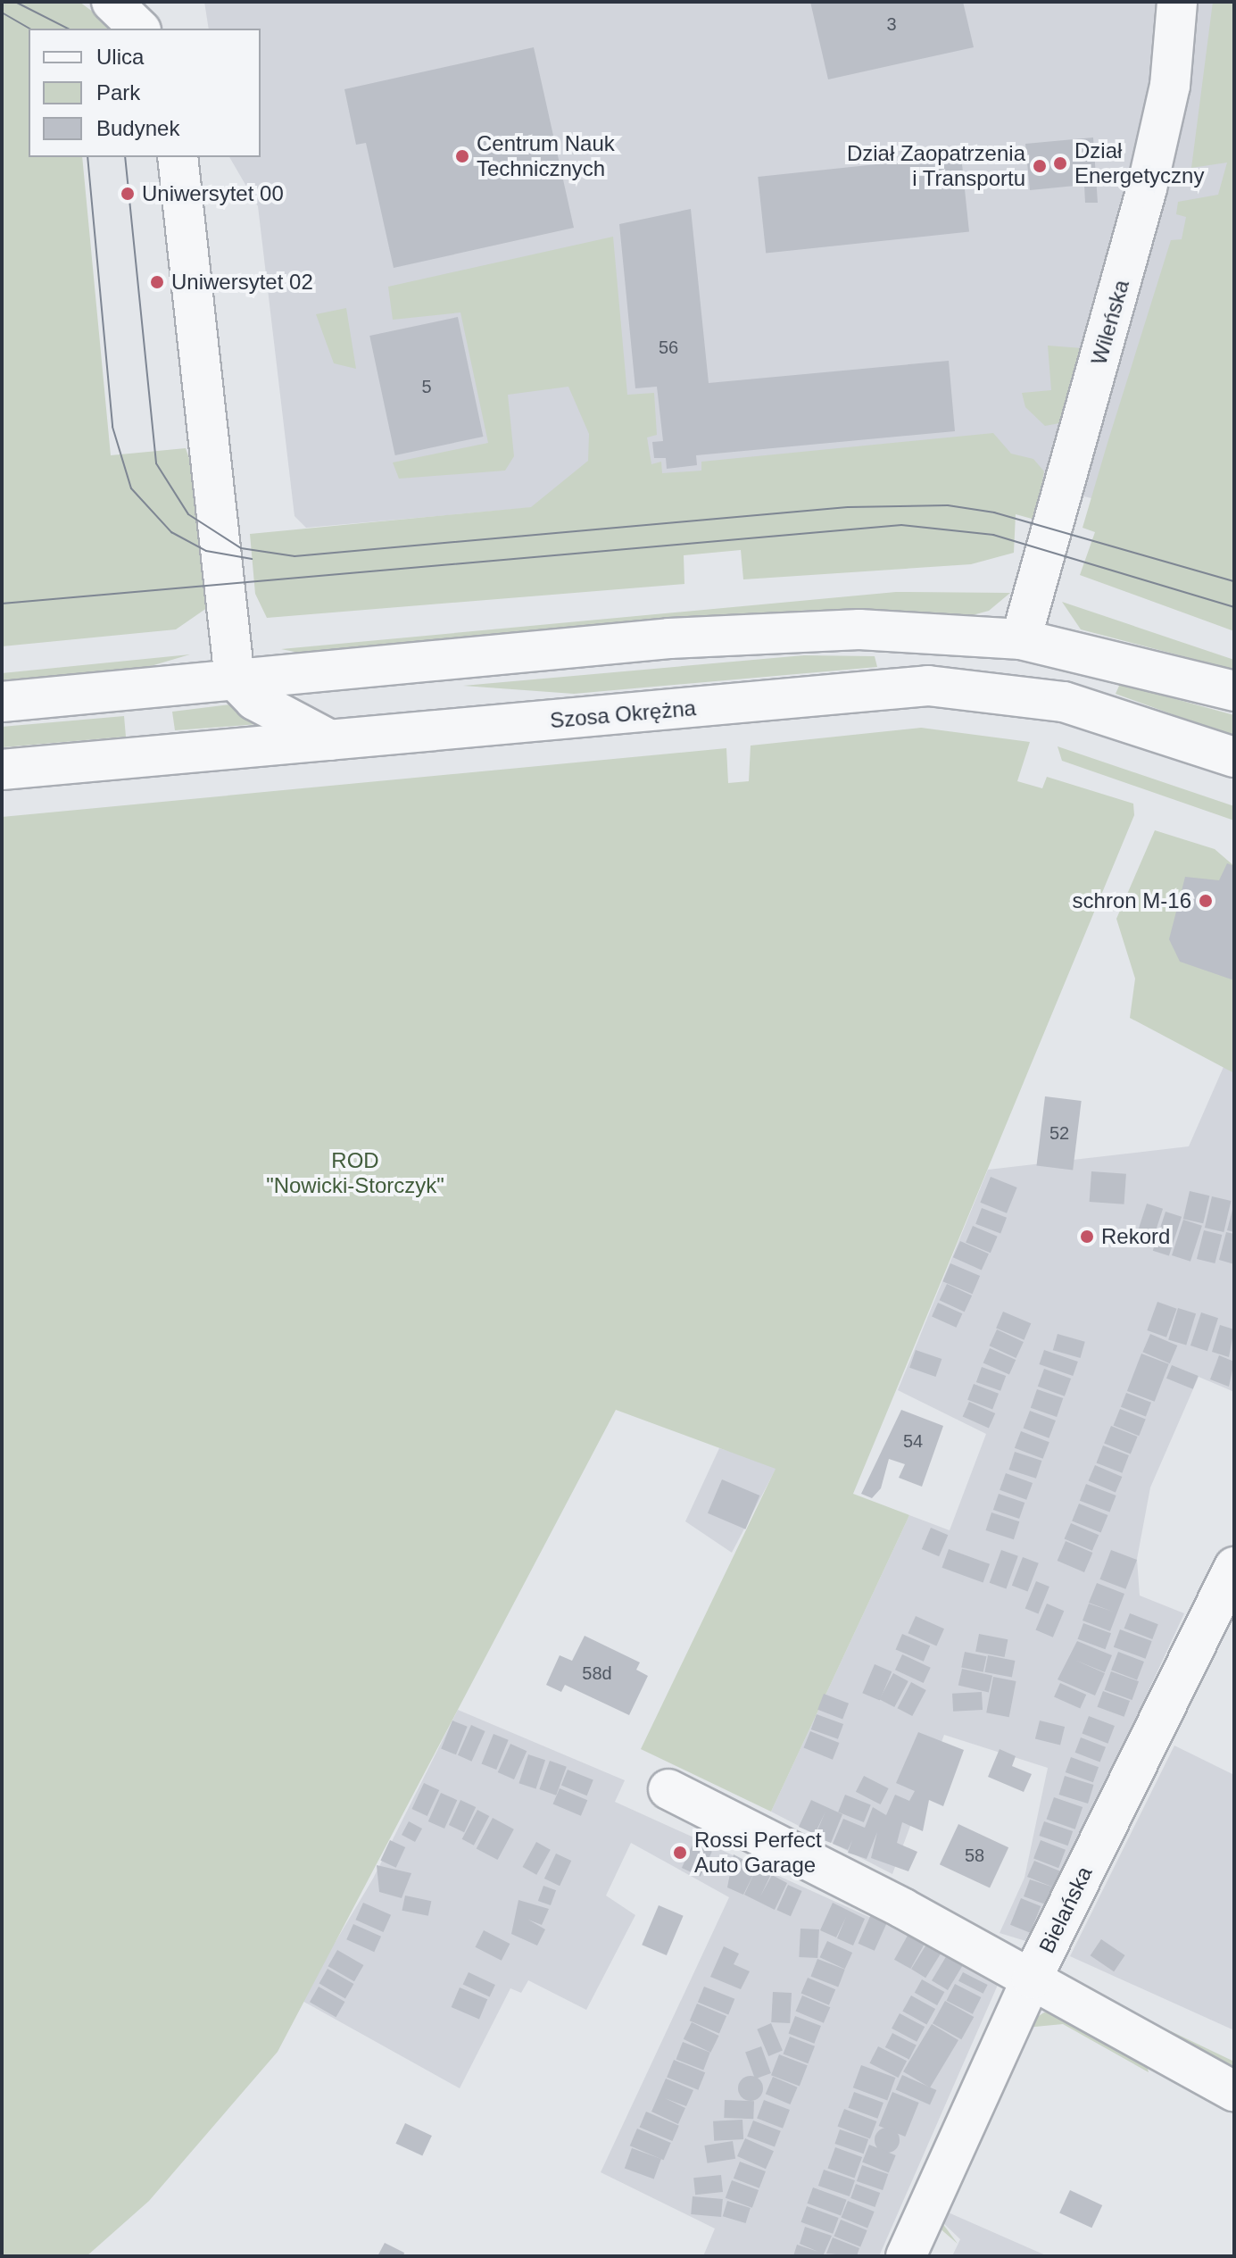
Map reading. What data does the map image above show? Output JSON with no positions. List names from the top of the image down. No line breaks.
{"streets":{"street":["Wileńska","Szosa Okrężna","Bielańska"]},"parks":["ROD \"Nowicki-Storczyk\""],"places":["Centrum Nauk Technicznych","Dział Energetyczny","Dział Zaopatrzenia i Transportu","Uniwersytet 00","Uniwersytet 02","schron M-16","Rekord","Rossi Perfect Auto Garage"],"house_numbers":["3","56","5","52","54","58d","58"],"legend":["Ulica","Park","Budynek"]}
